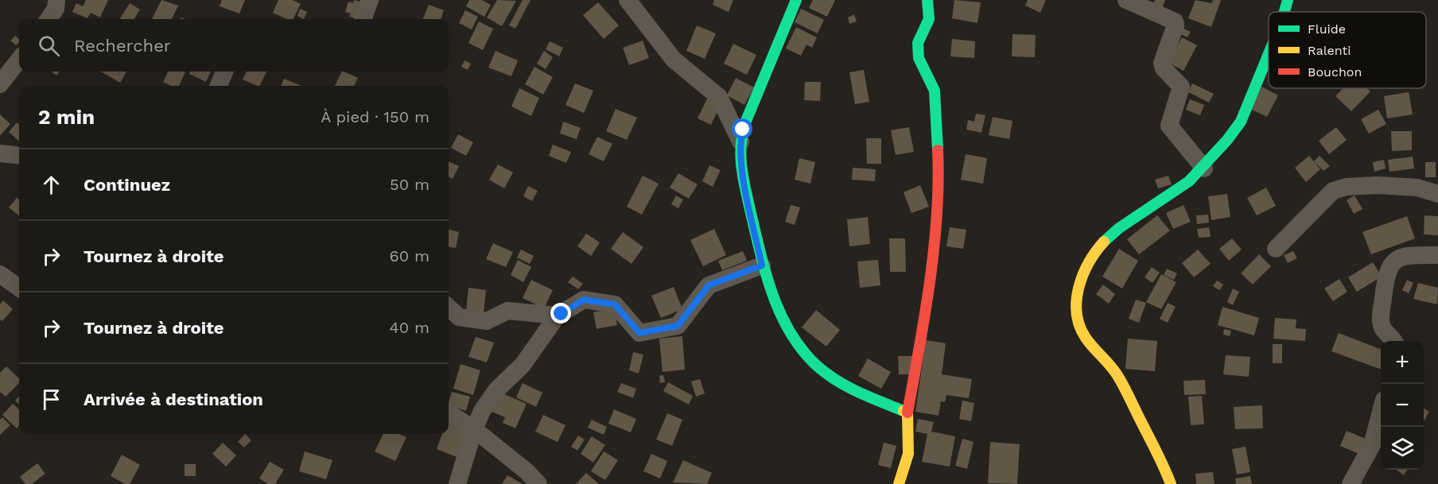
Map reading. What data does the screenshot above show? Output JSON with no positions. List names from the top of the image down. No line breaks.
{"legend":["Fluide","Ralenti","Bouchon"],"page":{"search":"Rechercher","heading":["2 min","À pied · 150 m"],"list":[["Continuez","50 m"],["Tournez à droite","60 m"],["Tournez à droite","40 m"],"Arrivée à destination"],"map_buttons":["+","−"]}}
